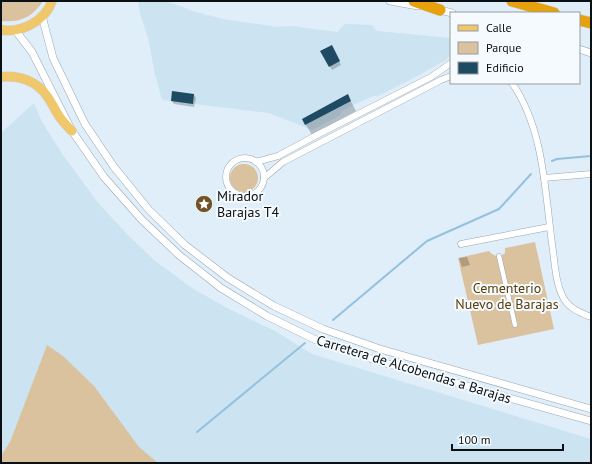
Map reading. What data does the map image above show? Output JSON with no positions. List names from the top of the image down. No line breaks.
{"streets":{"street":["Carretera de Alcobendas a Barajas"]},"parks":["Cementerio Nuevo de Barajas"],"places":{"place":["Mirador Barajas T4"]},"legend":["Calle","Parque","Edificio"],"scale_bar":"100 m"}
